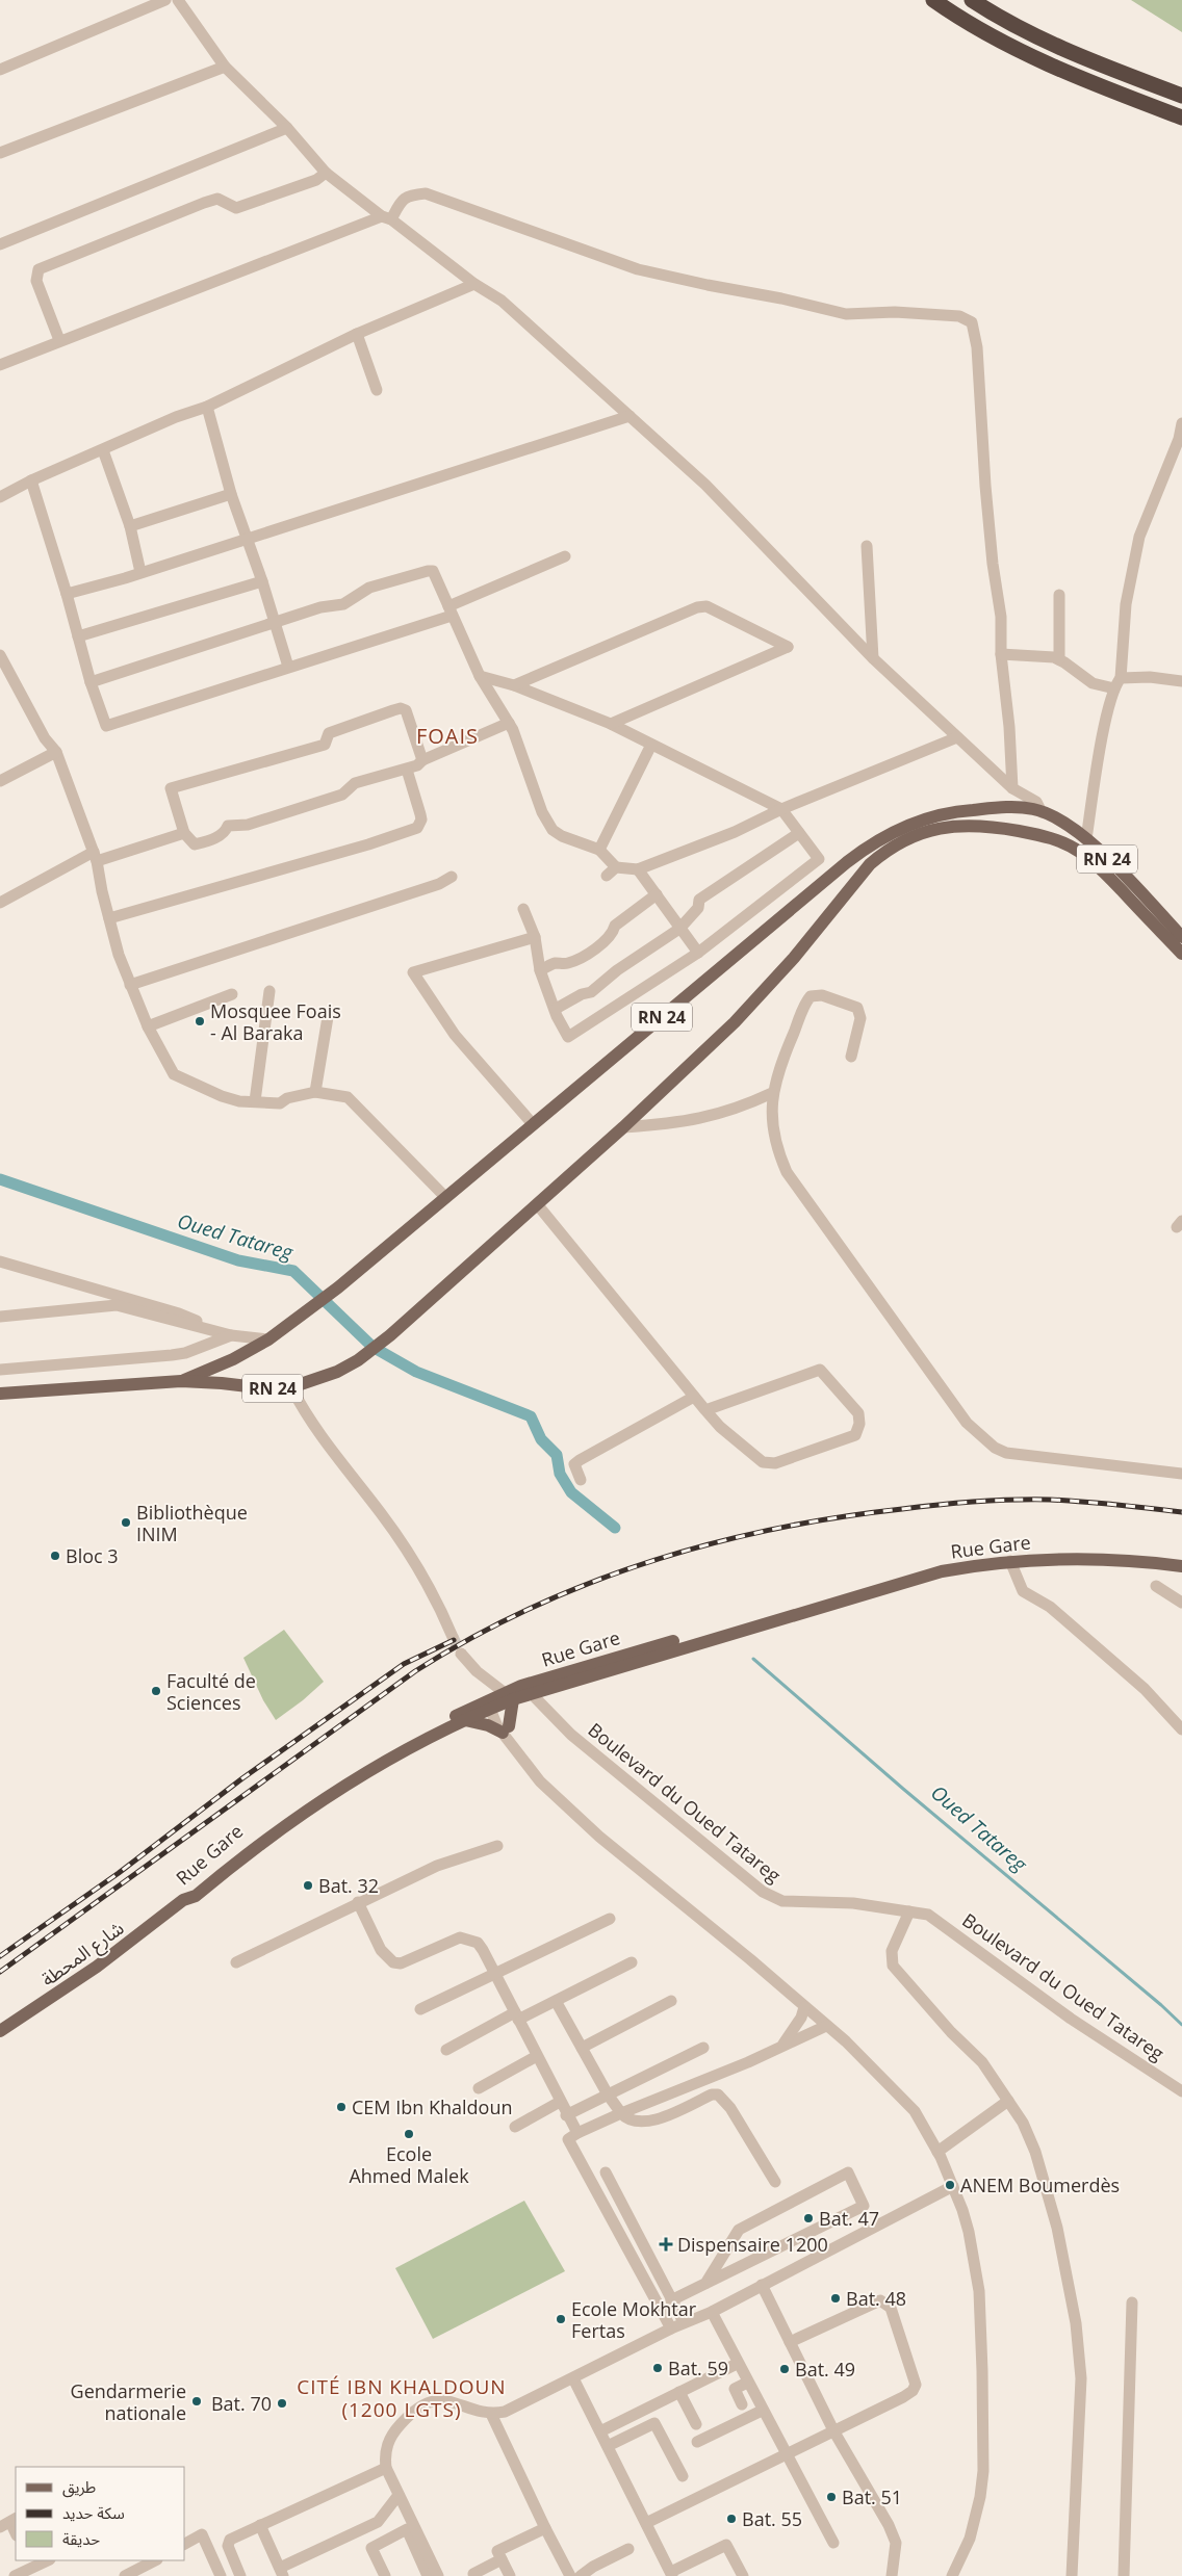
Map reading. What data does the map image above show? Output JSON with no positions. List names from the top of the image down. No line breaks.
{"streets":{"main road":["RN 24","Rue Gare","شارع المحطة"],"street":["Boulevard du Oued Tatareg"]},"crossings":[["Rue Gare","Boulevard du Oued Tatareg"],["Rue Gare","شارع المحطة"]],"districts":["FOAIS","CITÉ IBN KHALDOUN (1200 LGTS)"],"water":["Oued Tatareg"],"places":{"other":["Mosquee Foais - Al Baraka","Bibliothèque INIM","Bloc 3","Faculté de Sciences","Bat. 32","CEM Ibn Khaldoun","Ecole Ahmed Malek","ANEM Boumerdès","Bat. 47","Bat. 48","Ecole Mokhtar Fertas","Bat. 59","Bat. 49","Gendarmerie nationale","Bat. 70","Bat. 51","Bat. 55"],"health":["Dispensaire 1200"]},"legend":["طريق","سكة حديد","حديقة"]}
